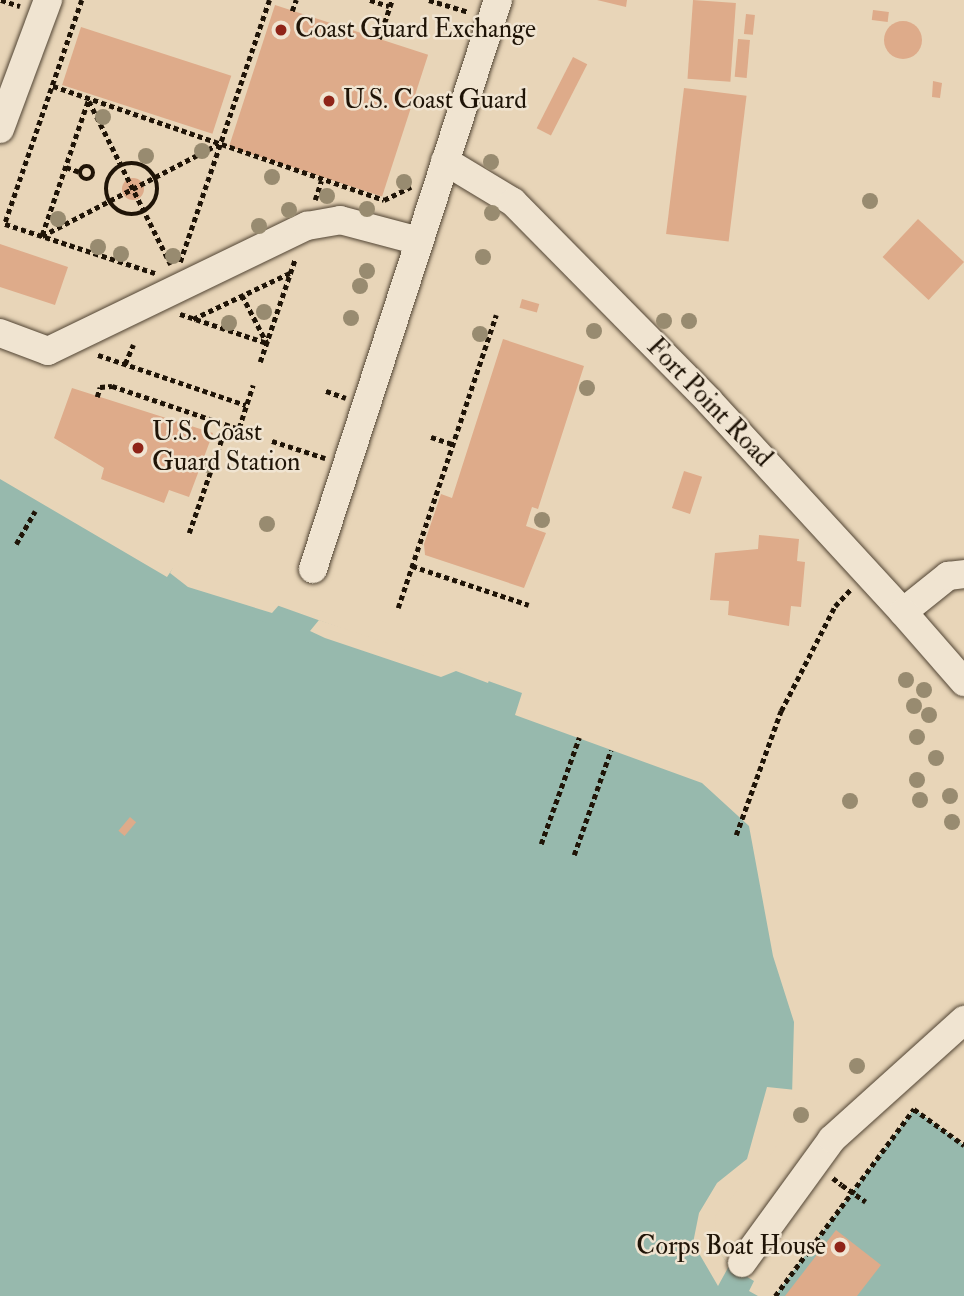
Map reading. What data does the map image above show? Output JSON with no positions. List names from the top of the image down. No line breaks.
{"streets":{"lane":["Fort Point Road"]},"places":["Coast Guard Exchange","U.S. Coast Guard","U.S. Coast Guard Station","Corps Boat House"]}
